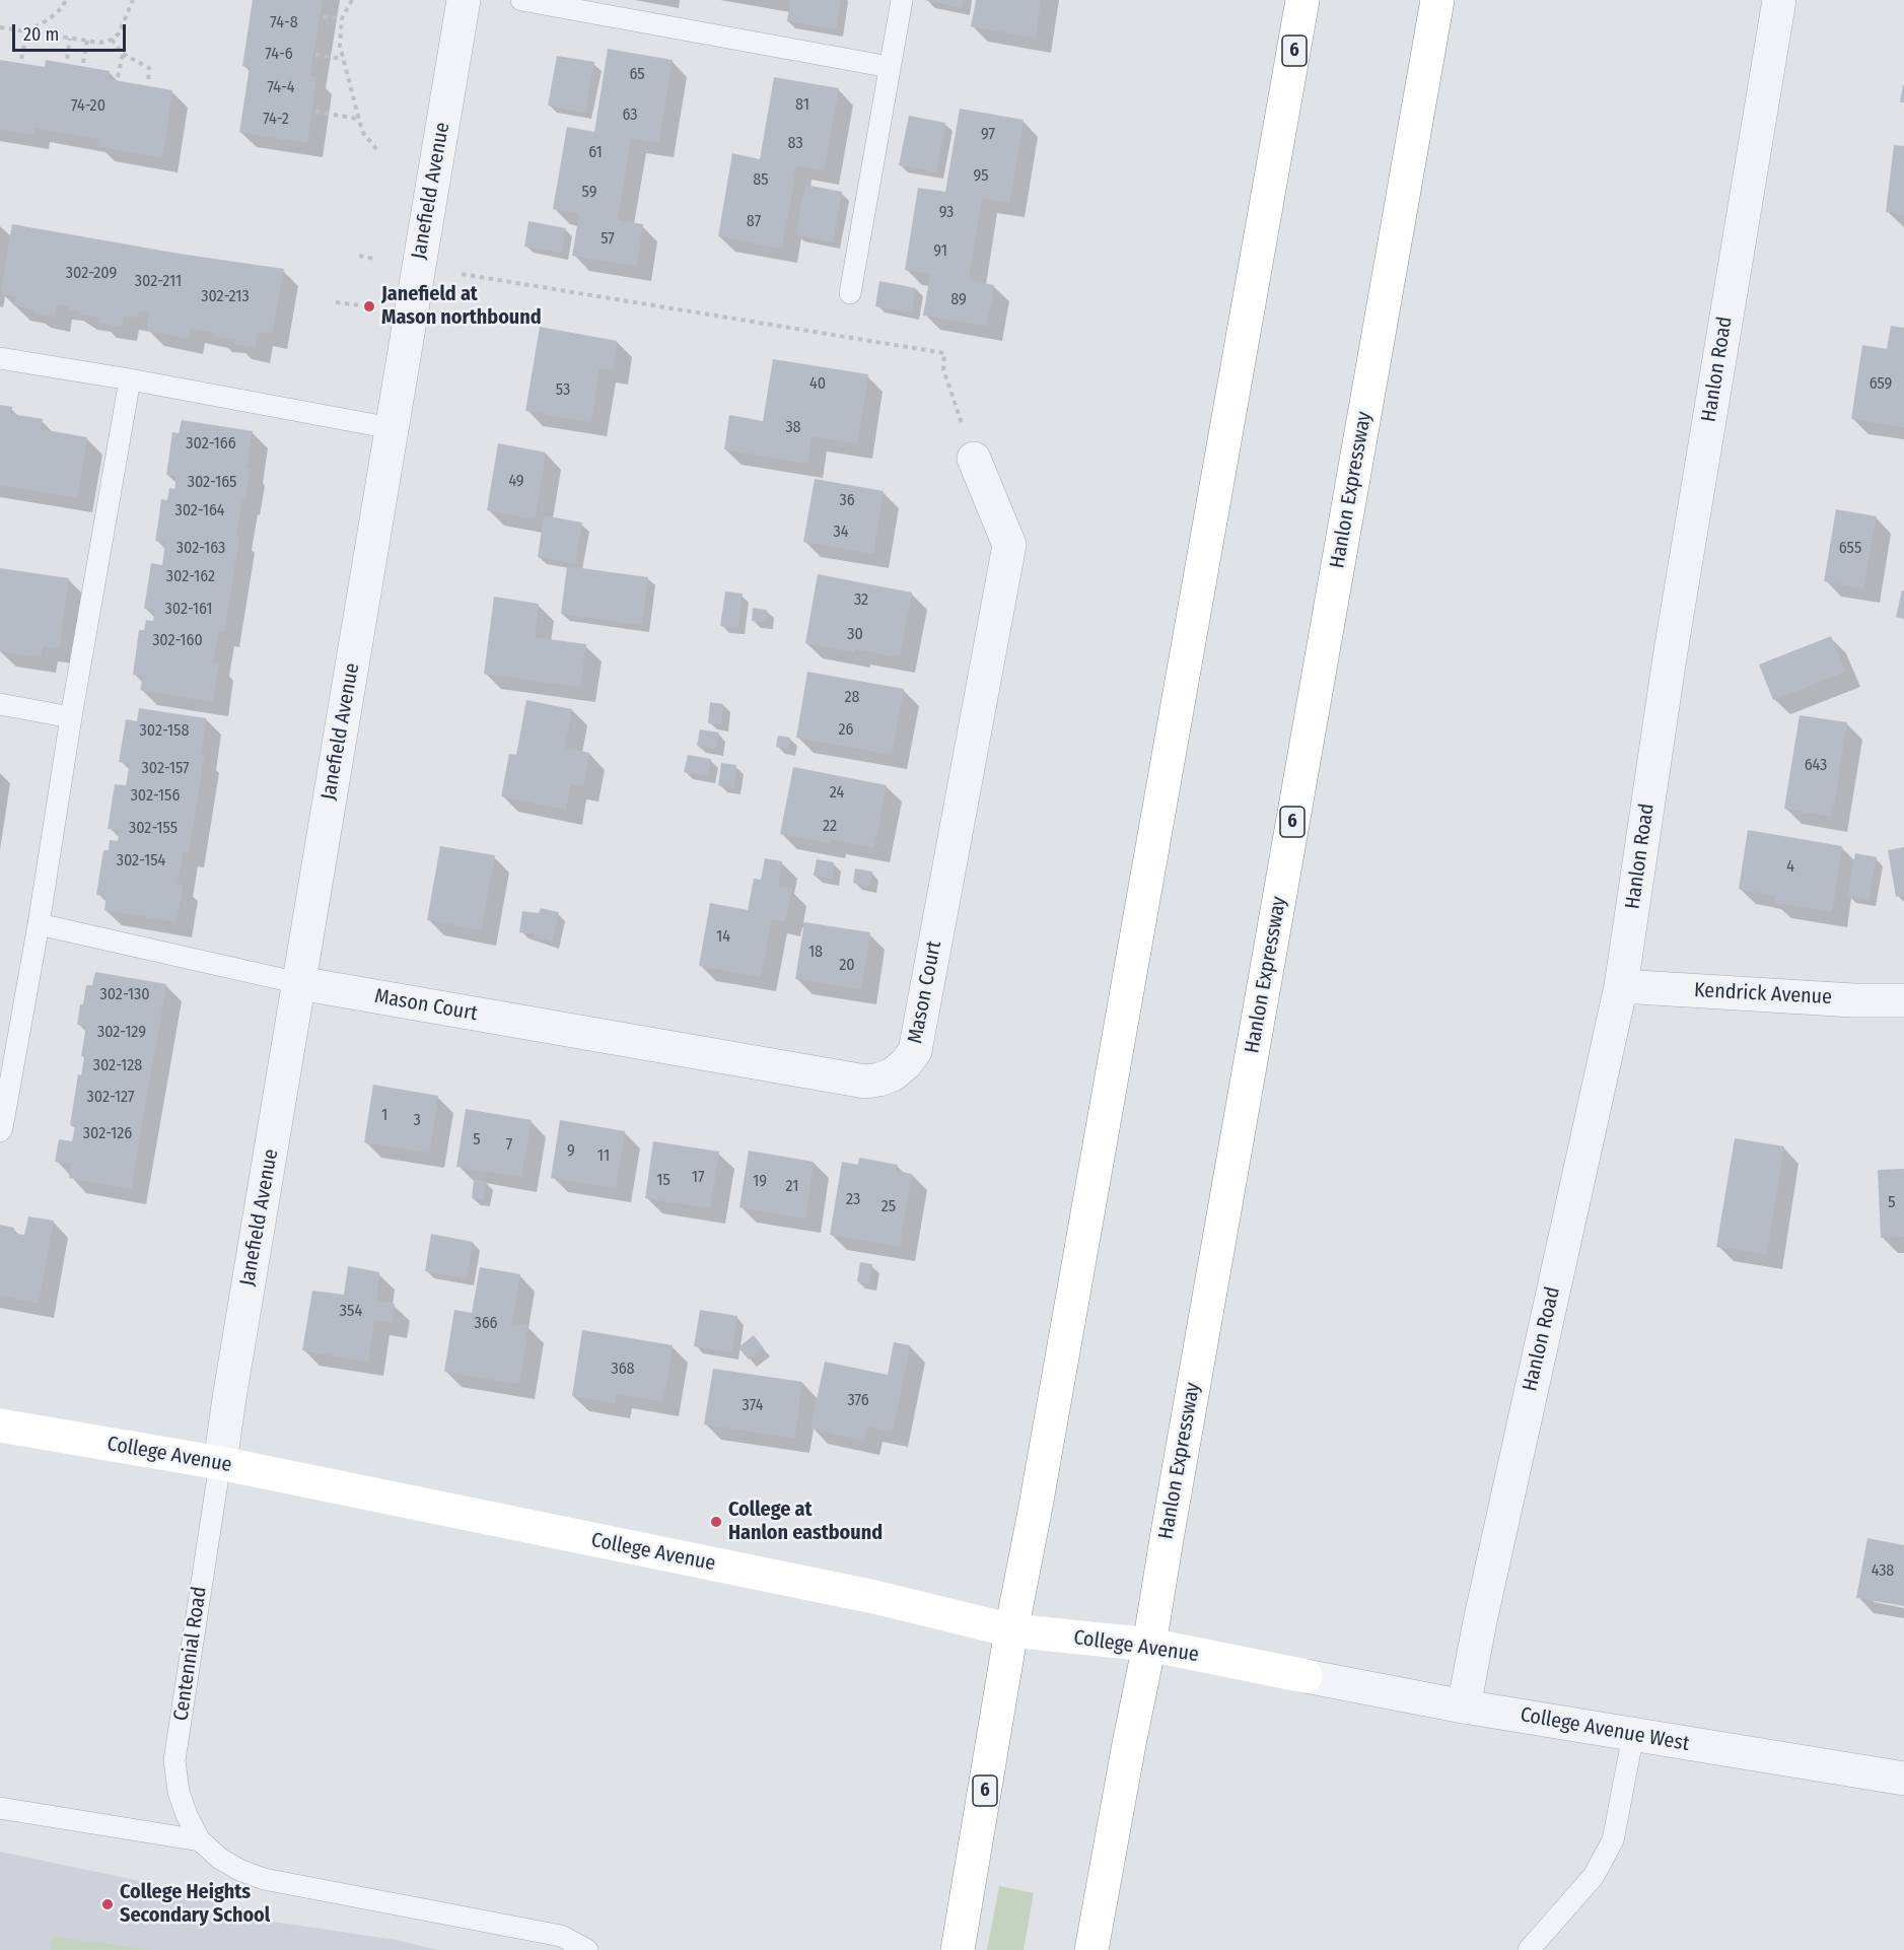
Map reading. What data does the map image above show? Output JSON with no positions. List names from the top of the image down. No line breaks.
{"streets":{"main road":["6","Hanlon Expressway","College Avenue"],"street":["Janefield Avenue","Hanlon Road","Mason Court","Kendrick Avenue","College Avenue West"],"lane":["Centennial Road"]},"crossings":[["6","College Avenue"],["Janefield Avenue","Mason Court"],["Janefield Avenue","College Avenue"],["Janefield Avenue","Centennial Road"],["Hanlon Road","Kendrick Avenue"],["Hanlon Road","College Avenue West"],["Hanlon Expressway","College Avenue"],["College Avenue","Centennial Road"],["College Avenue","College Avenue West"]],"places":["Janefield at Mason northbound","College at Hanlon eastbound","College Heights Secondary School"],"house_numbers":["74-8","74-6","65","74-4","81","74-20","63","74-2","97","83","61","95","85","59","93","87","57","91","302-209","302-211","302-213","89","40","659","53","38","302-166","49","302-165","36","302-164","34","302-163","655","302-162","32","302-161","30","302-160","28","26","302-158","643","302-157","24","302-156","22","302-155","302-154","4","14","18","20","302-130","302-129","302-128","302-127","1","3","302-126","5","7","9","11","17","15","19","21","23","5","25","354","366","368","376","374","438"],"scale_bar":"20 m"}
